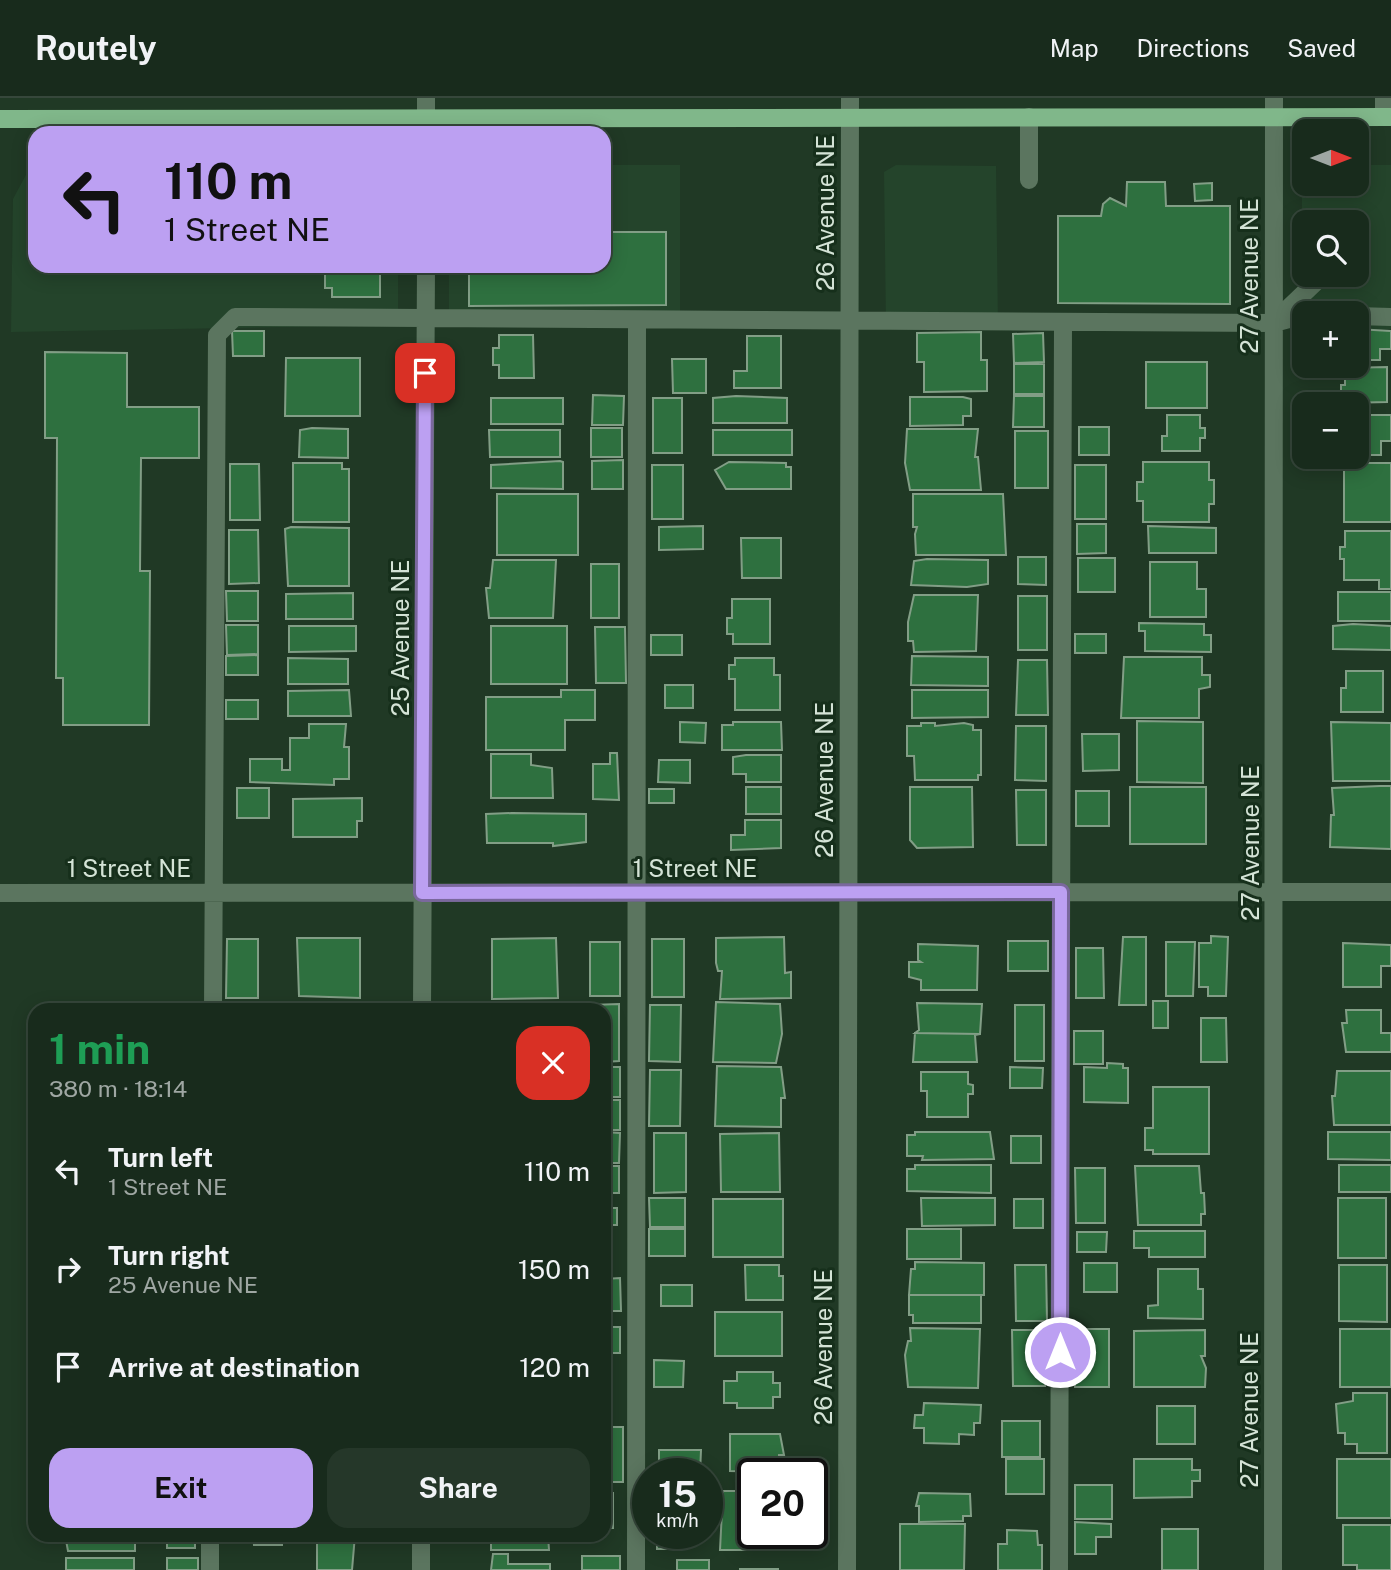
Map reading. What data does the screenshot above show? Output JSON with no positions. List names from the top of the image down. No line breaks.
{"streets":{"street":["26 Avenue NE","27 Avenue NE","25 Avenue NE","1 Street NE"]},"crossings":[["26 Avenue NE","1 Street NE"],["27 Avenue NE","1 Street NE"],["25 Avenue NE","1 Street NE"]],"north":"right","page":{"header":"Routely","nav":["Map","Directions","Saved"],"map_buttons":["+","−"],"turn":["110 m","1 Street NE"],"heading":["1 min","380 m · 18:14"],"list":[{"name":"Turn left","note":"1 Street NE","value":"110 m"},{"name":"Turn right","note":"25 Avenue NE","value":"150 m"},{"name":"Arrive at destination","value":"120 m"}],"buttons":["Exit","Share"],"speed":"15 km/h","limit":"20"}}
